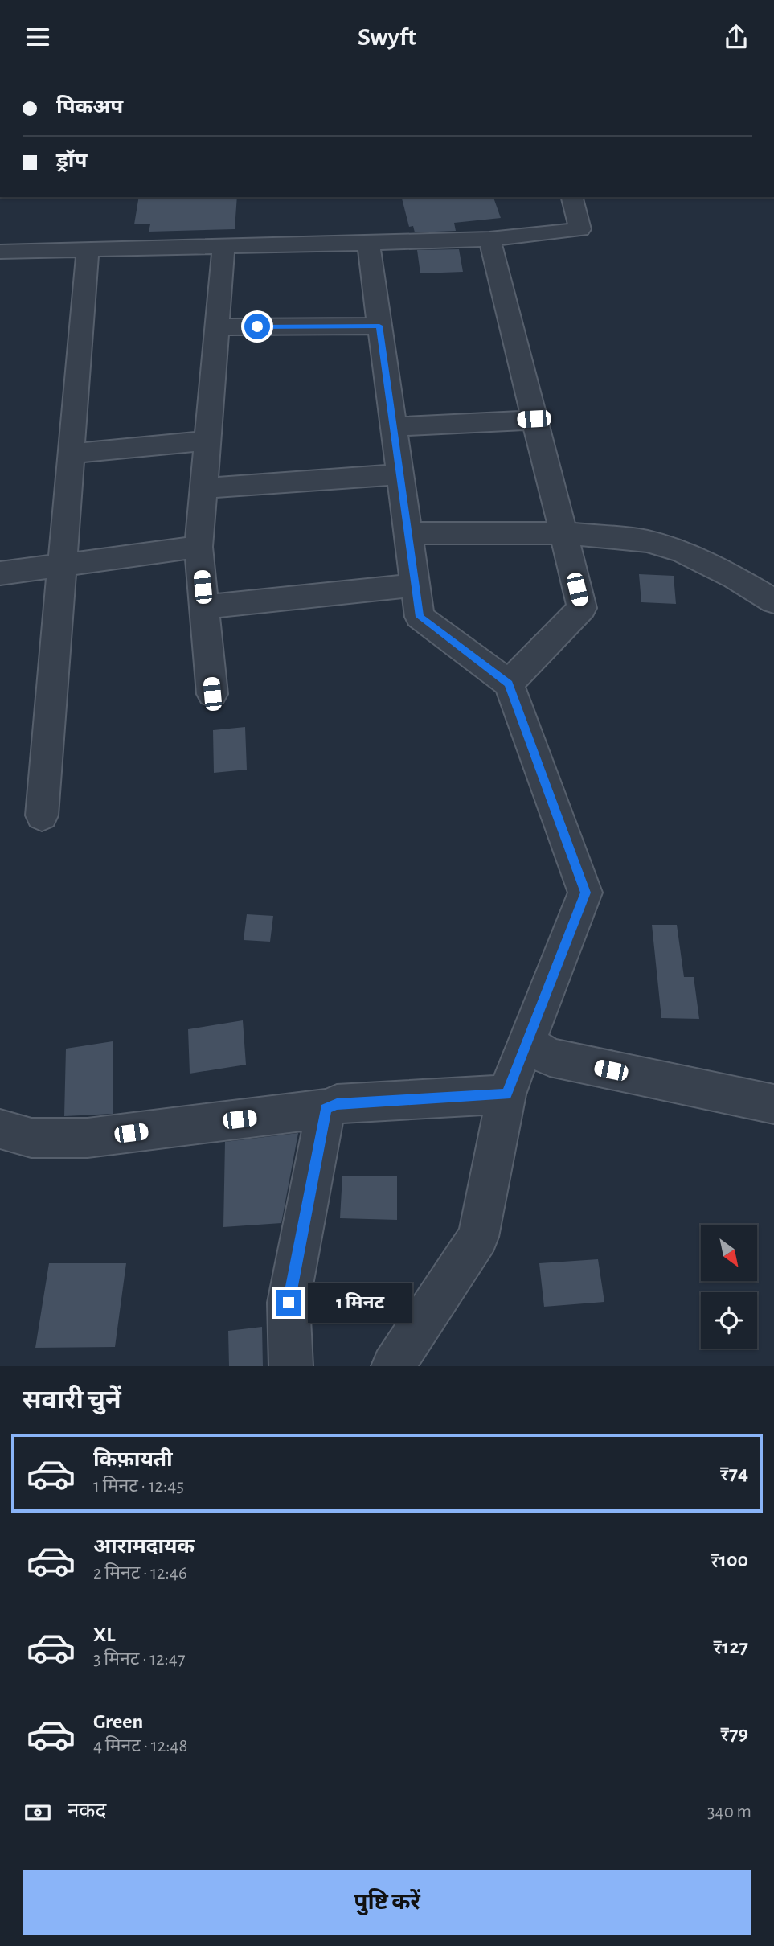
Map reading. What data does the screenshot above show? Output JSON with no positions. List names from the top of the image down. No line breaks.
{"north":"bottom right","page":{"header":"Swyft","banner":["पिकअप","ड्रॉप"],"bubble":"1 मिनट","heading":"सवारी चुनें","list":[{"name":"किफ़ायती","note":"1 मिनट · 12:45","value":"₹74"},{"name":"आरामदायक","note":"2 मिनट · 12:46","value":"₹100"},{"name":"XL","note":"3 मिनट · 12:47","value":"₹127"},{"name":"Green","note":"4 मिनट · 12:48","value":"₹79"}],"pay":["नकद","340 m"],"buttons":"पुष्टि करें"}}
